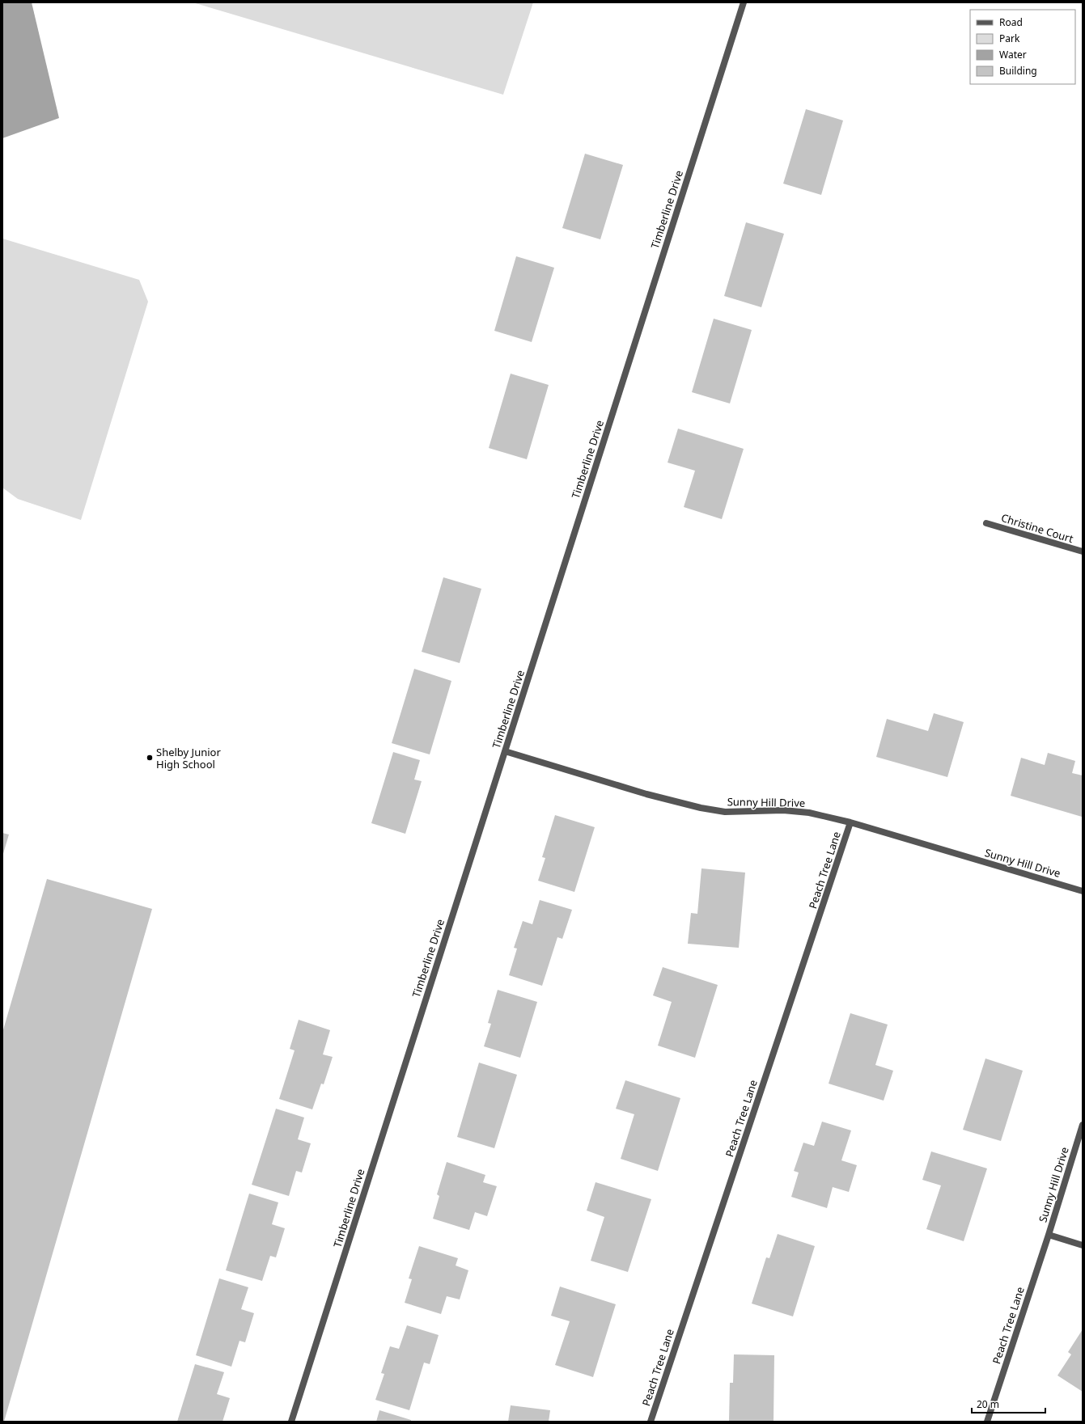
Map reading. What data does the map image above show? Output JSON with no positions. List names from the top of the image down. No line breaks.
{"streets":{"street":["Timberline Drive","Christine Court","Sunny Hill Drive","Peach Tree Lane"]},"crossings":[["Timberline Drive","Sunny Hill Drive"],["Sunny Hill Drive","Peach Tree Lane"]],"places":["Shelby Junior High School"],"legend":["Road","Park","Water","Building"],"scale_bar":"20 m"}
